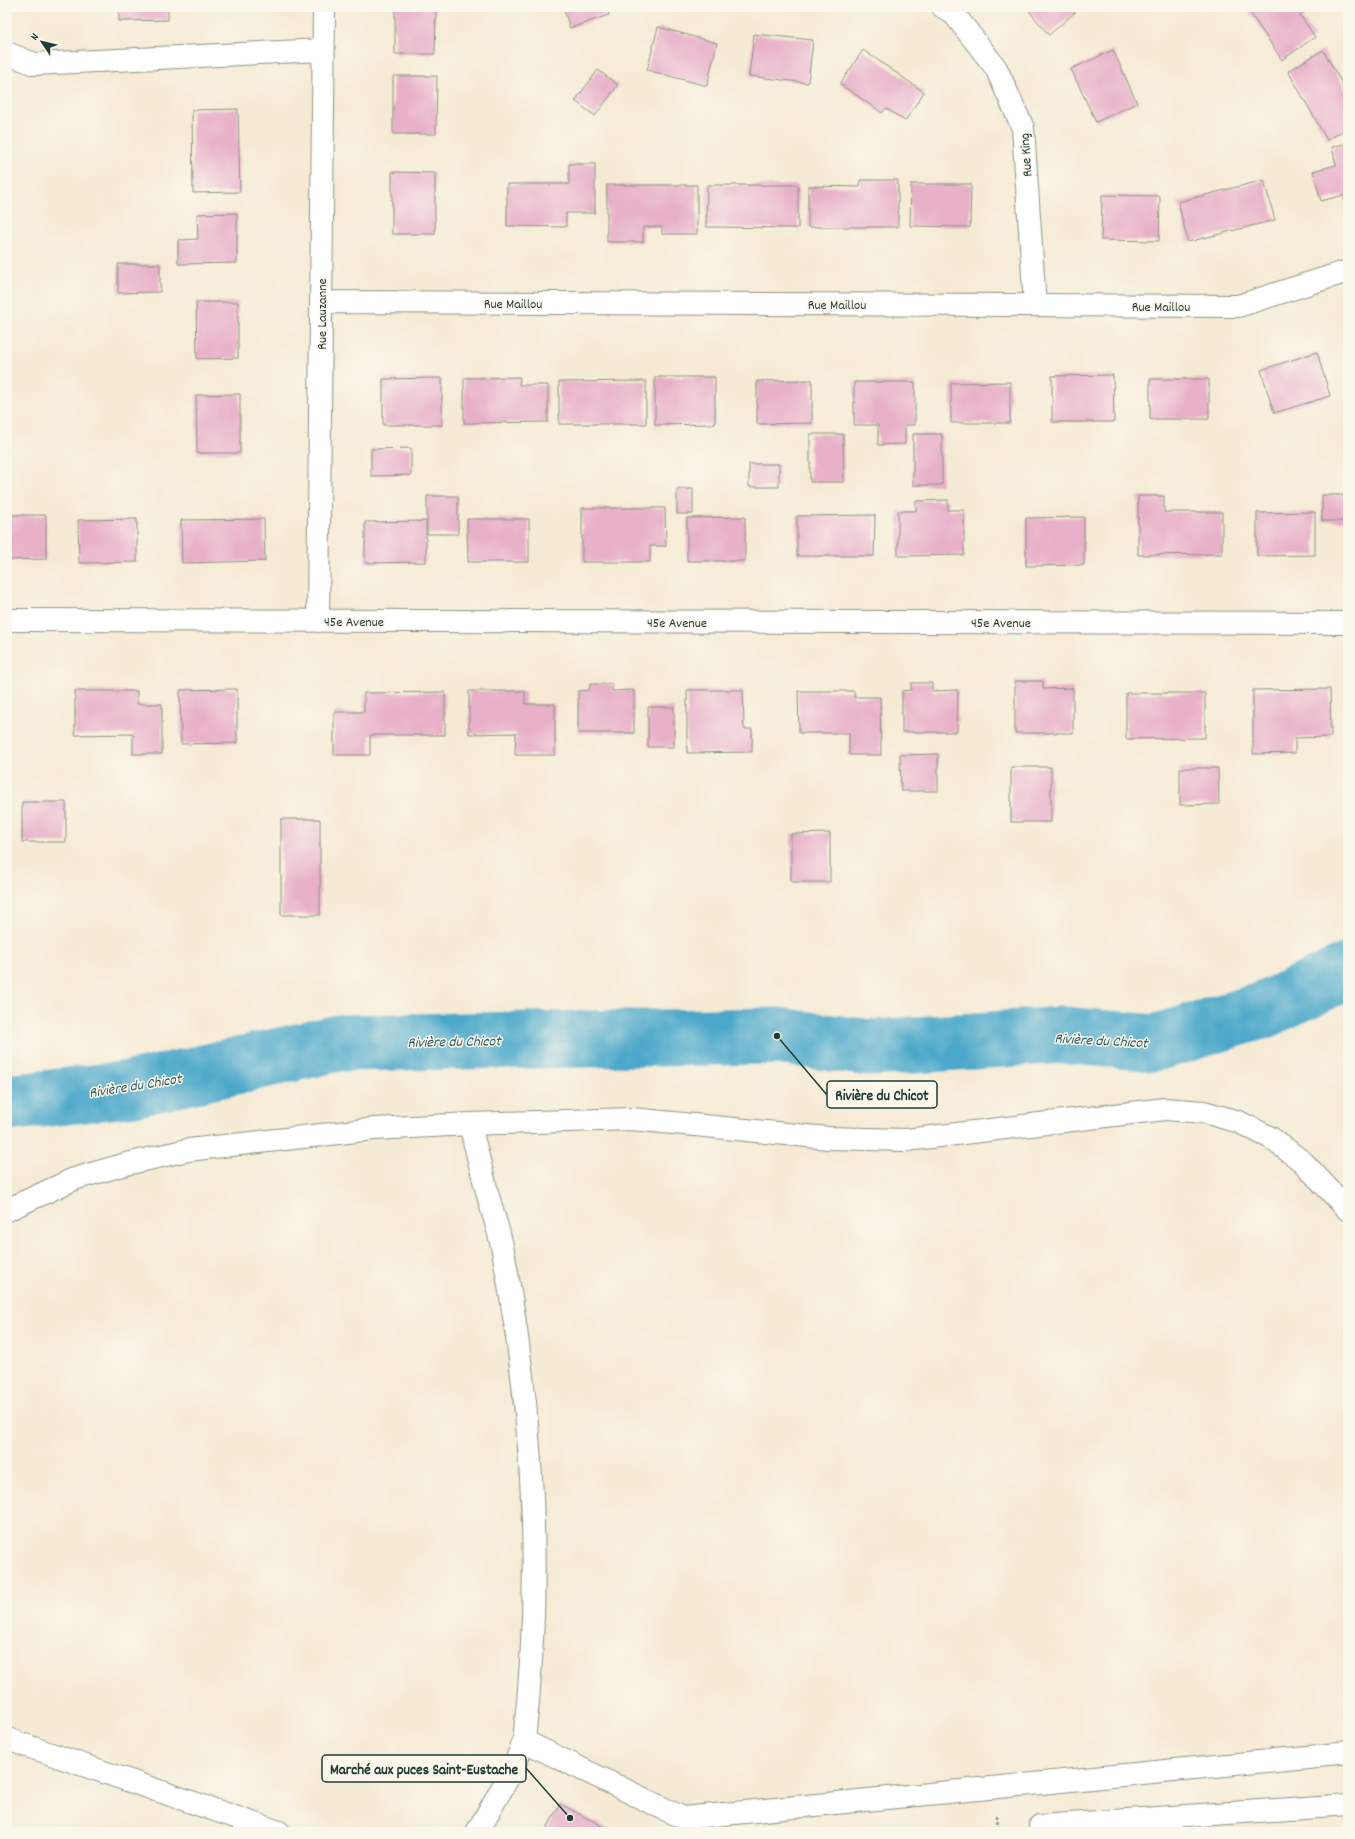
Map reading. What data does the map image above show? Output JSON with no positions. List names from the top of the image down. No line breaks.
{"streets":{"street":["Rue King","Rue Maillou","Rue Lauzanne","45e Avenue"]},"crossings":[["Rue King","Rue Maillou"],["Rue Maillou","Rue Lauzanne"],["Rue Lauzanne","45e Avenue"]],"water":["Rivière du Chicot"],"places":["Rivière du Chicot","Marché aux puces Saint-Eustache"],"north":"top left"}
